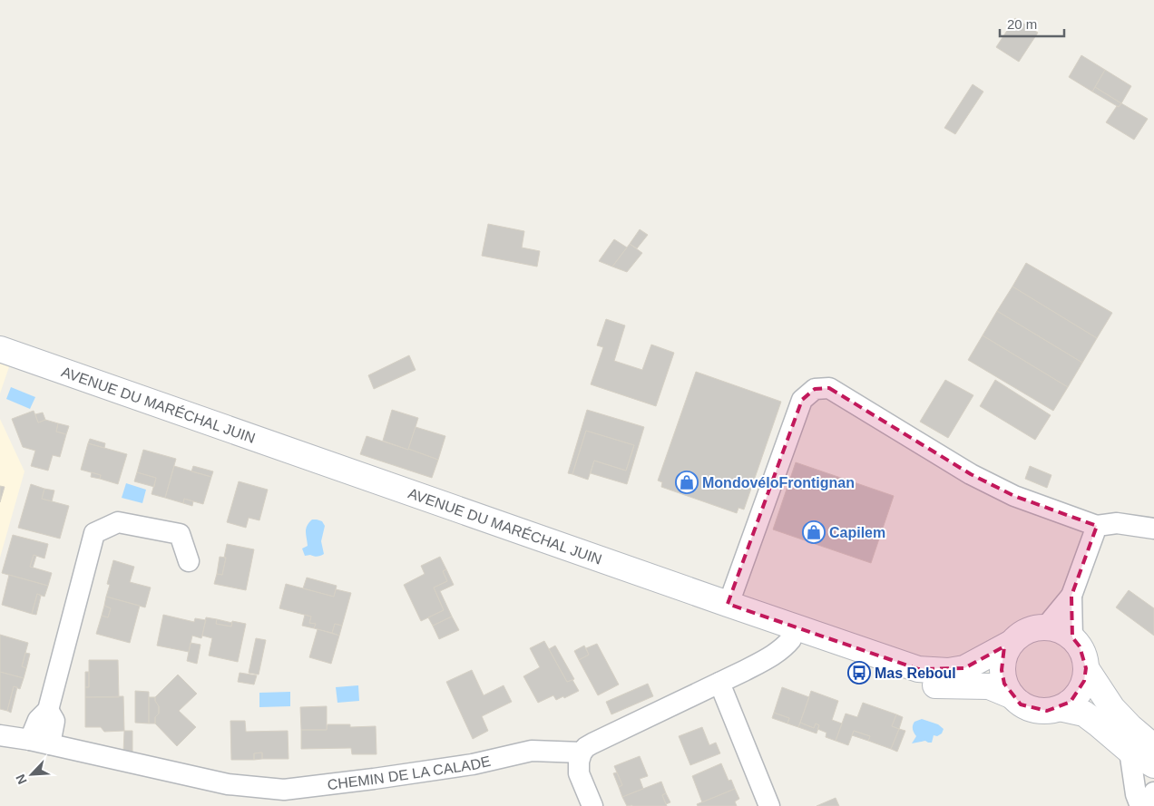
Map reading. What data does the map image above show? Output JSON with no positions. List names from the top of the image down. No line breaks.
{"streets":{"main road":["AVENUE DU MARÉCHAL JUIN"],"street":["CHEMIN DE LA CALADE"]},"places":{"shop":["MondovéloFrontignan","Capilem"],"bus stop":["Mas Reboul"]},"scale_bar":"20 m","north":"bottom left"}
